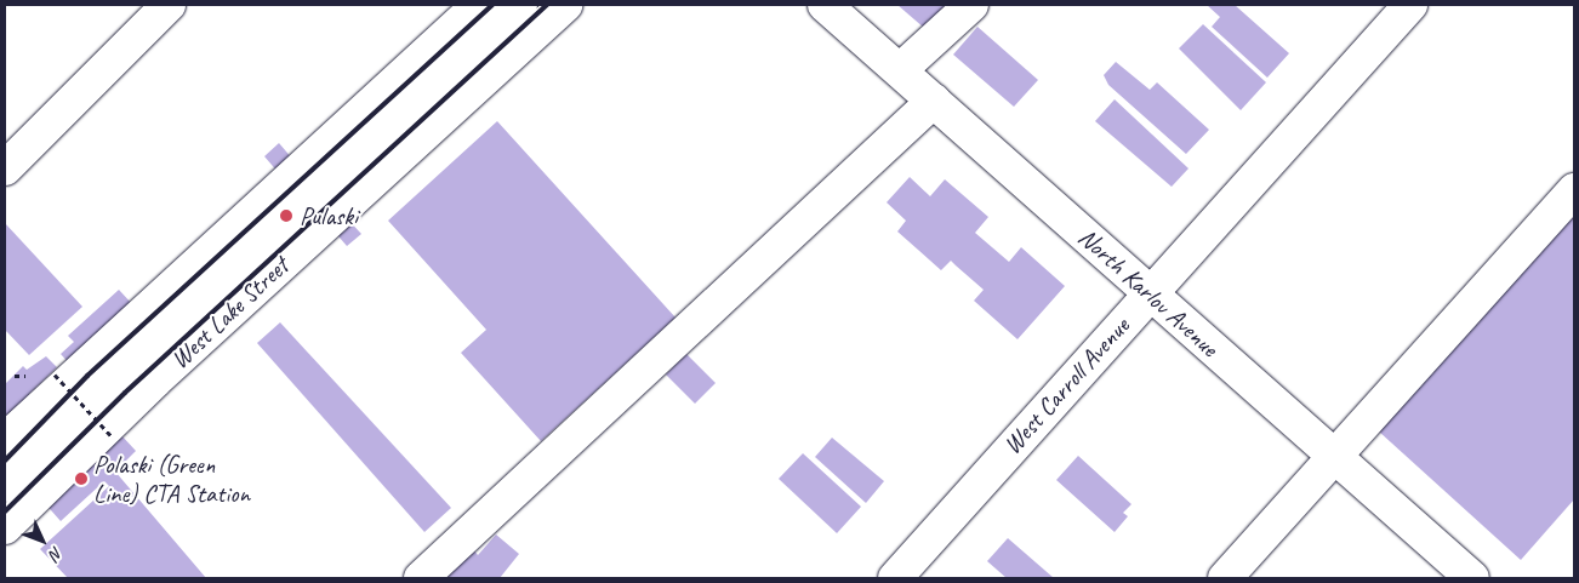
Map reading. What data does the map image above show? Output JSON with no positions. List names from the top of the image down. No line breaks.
{"streets":{"main road":["North Karlov Avenue","West Lake Street","West Carroll Avenue"]},"crossings":[["North Karlov Avenue","West Carroll Avenue"]],"places":["Pulaski","Polaski (Green Line) CTA Station"],"north":"bottom right"}
